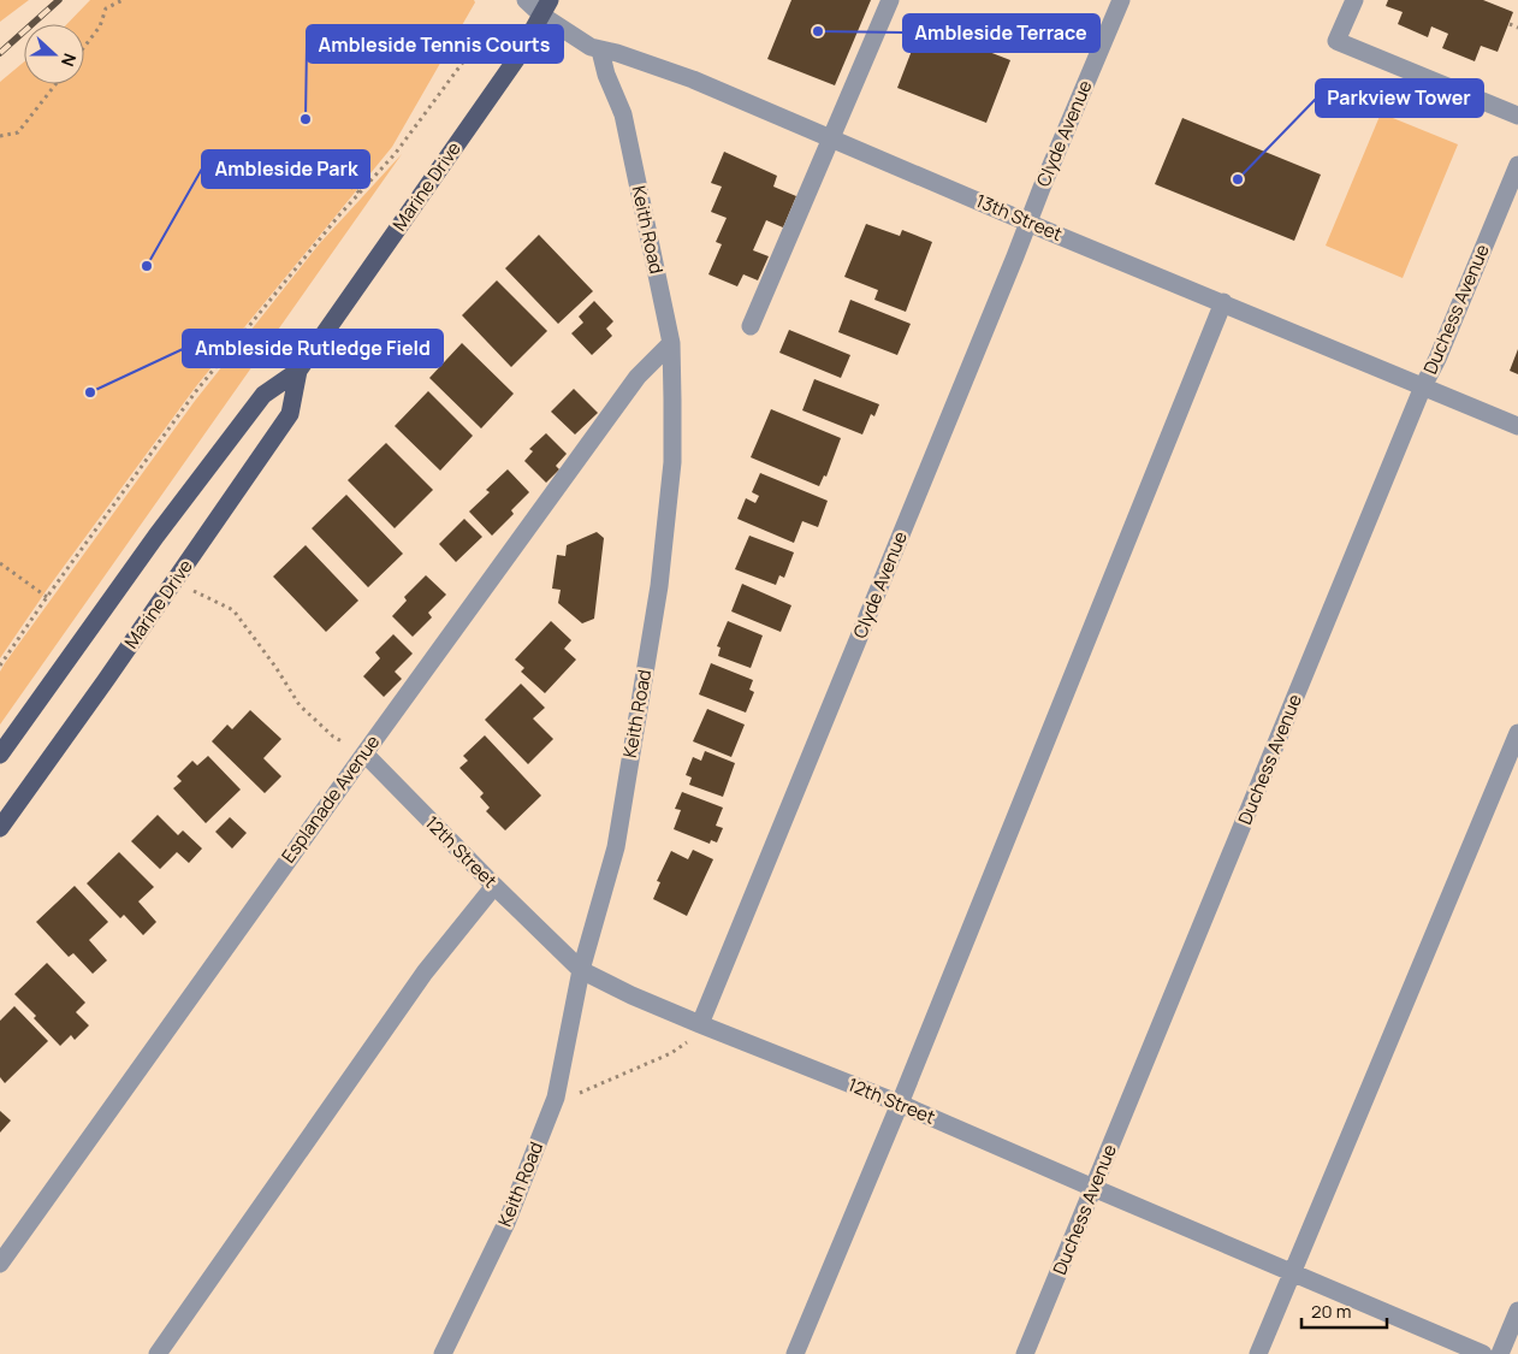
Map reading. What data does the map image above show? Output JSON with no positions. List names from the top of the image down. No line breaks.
{"streets":{"main road":["Marine Drive"],"street":["Clyde Avenue","13th Street","Keith Road","Duchess Avenue","Esplanade Avenue","12th Street"]},"crossings":[["Clyde Avenue","13th Street"],["Clyde Avenue","12th Street"],["Marine Drive","13th Street"],["13th Street","Keith Road"],["13th Street","Duchess Avenue"],["Keith Road","Esplanade Avenue"],["Keith Road","12th Street"],["Duchess Avenue","12th Street"],["Esplanade Avenue","12th Street"]],"places":["Ambleside Terrace","Ambleside Tennis Courts","Parkview Tower","Ambleside Park","Ambleside Rutledge Field"],"scale_bar":"20 m","north":"right"}
